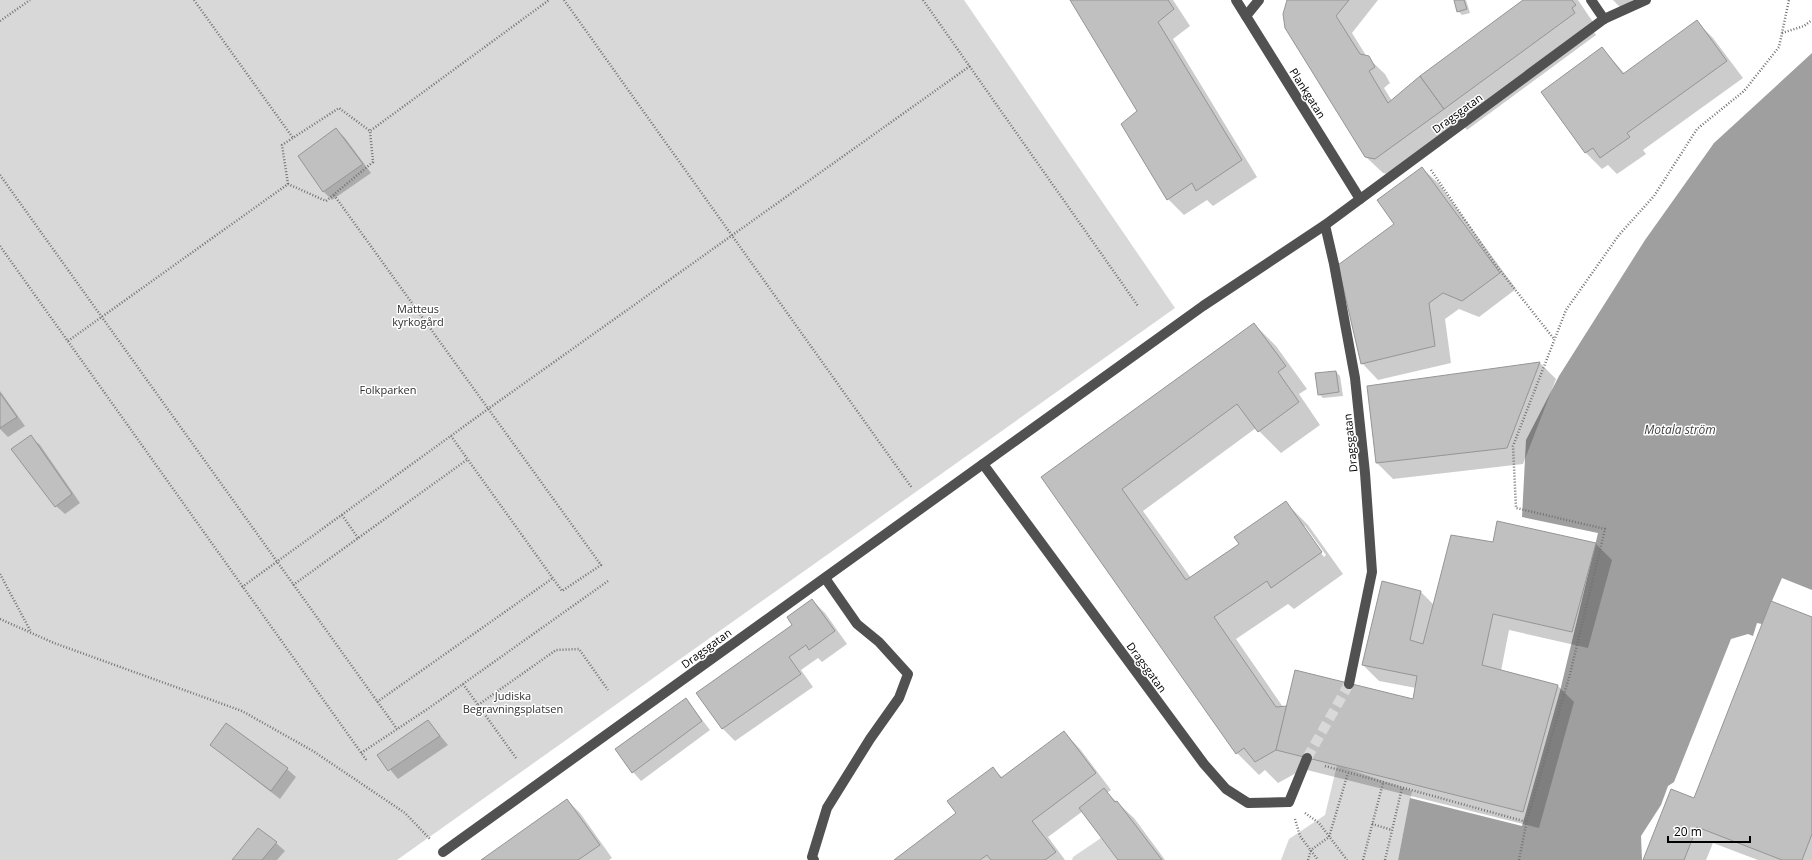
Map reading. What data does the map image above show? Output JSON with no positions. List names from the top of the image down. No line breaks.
{"streets":{"street":["Plankgatan","Dragsgatan"]},"crossings":[["Plankgatan","Dragsgatan"]],"water":["Motala ström"],"parks":["Matteus kyrkogård","Folkparken","Judiska Begravningsplatsen"],"scale_bar":"20 m"}
